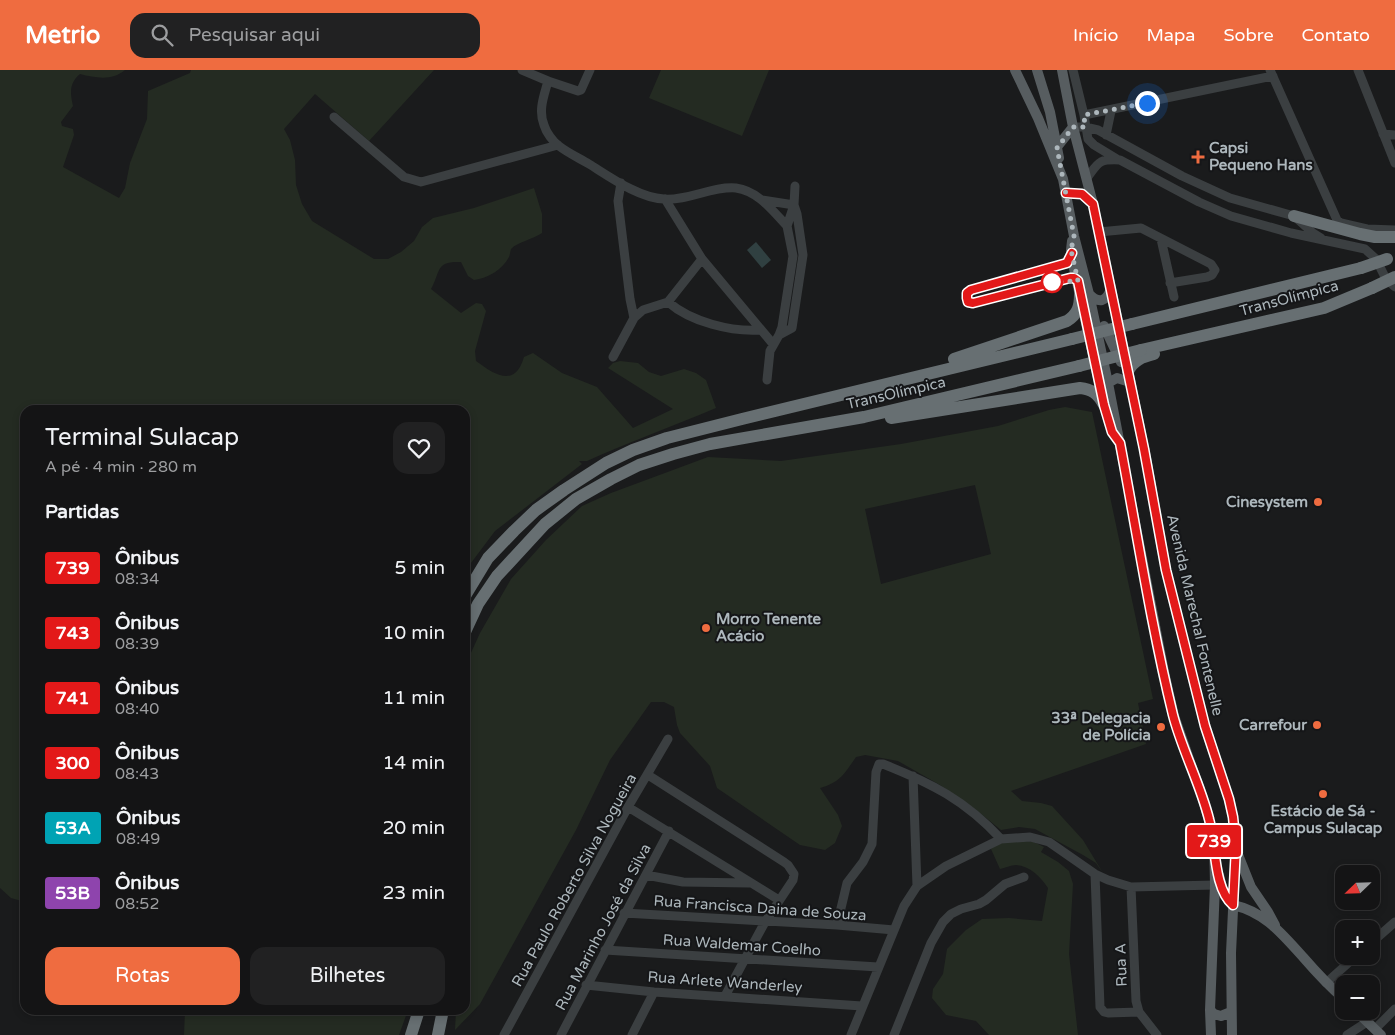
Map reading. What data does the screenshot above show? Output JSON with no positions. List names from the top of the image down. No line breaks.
{"streets":{"highway":["TransOlímpica"],"main road":["Avenida Marechal Fontenelle"],"street":["Rua Paulo Roberto Silva Nogueira","Rua Francisca Daina de Souza","Rua Marinho José da Silva","Rua Waldemar Coelho","Rua A","Rua Arlete Wanderley"]},"crossings":[["TransOlímpica","Avenida Marechal Fontenelle"],["Rua Francisca Daina de Souza","Rua Marinho José da Silva"],["Rua Marinho José da Silva","Rua Waldemar Coelho"],["Rua Marinho José da Silva","Rua Arlete Wanderley"]],"places":{"health":["Capsi Pequeno Hans"],"other":["Cinesystem","Morro Tenente Acácio","Carrefour","33ª Delegacia de Polícia","Estácio de Sá - Campus Sulacap"]},"lines":["bus line 739"],"north":"bottom left","page":{"header":"Metrio","search":"Pesquisar aqui","nav":["Início","Mapa","Sobre","Contato"],"on_map":"739","heading":[["Terminal Sulacap","A pé · 4 min · 280 m"],"Partidas"],"list":[{"mark":"739","name":"Ônibus","note":"08:34","value":"5 min"},{"mark":"743","name":"Ônibus","note":"08:39","value":"10 min"},{"mark":"741","name":"Ônibus","note":"08:40","value":"11 min"},{"mark":"300","name":"Ônibus","note":"08:43","value":"14 min"},{"mark":"53A","name":"Ônibus","note":"08:49","value":"20 min"},{"mark":"53B","name":"Ônibus","note":"08:52","value":"23 min"}],"map_buttons":["+","−"],"buttons":["Rotas","Bilhetes"]}}
